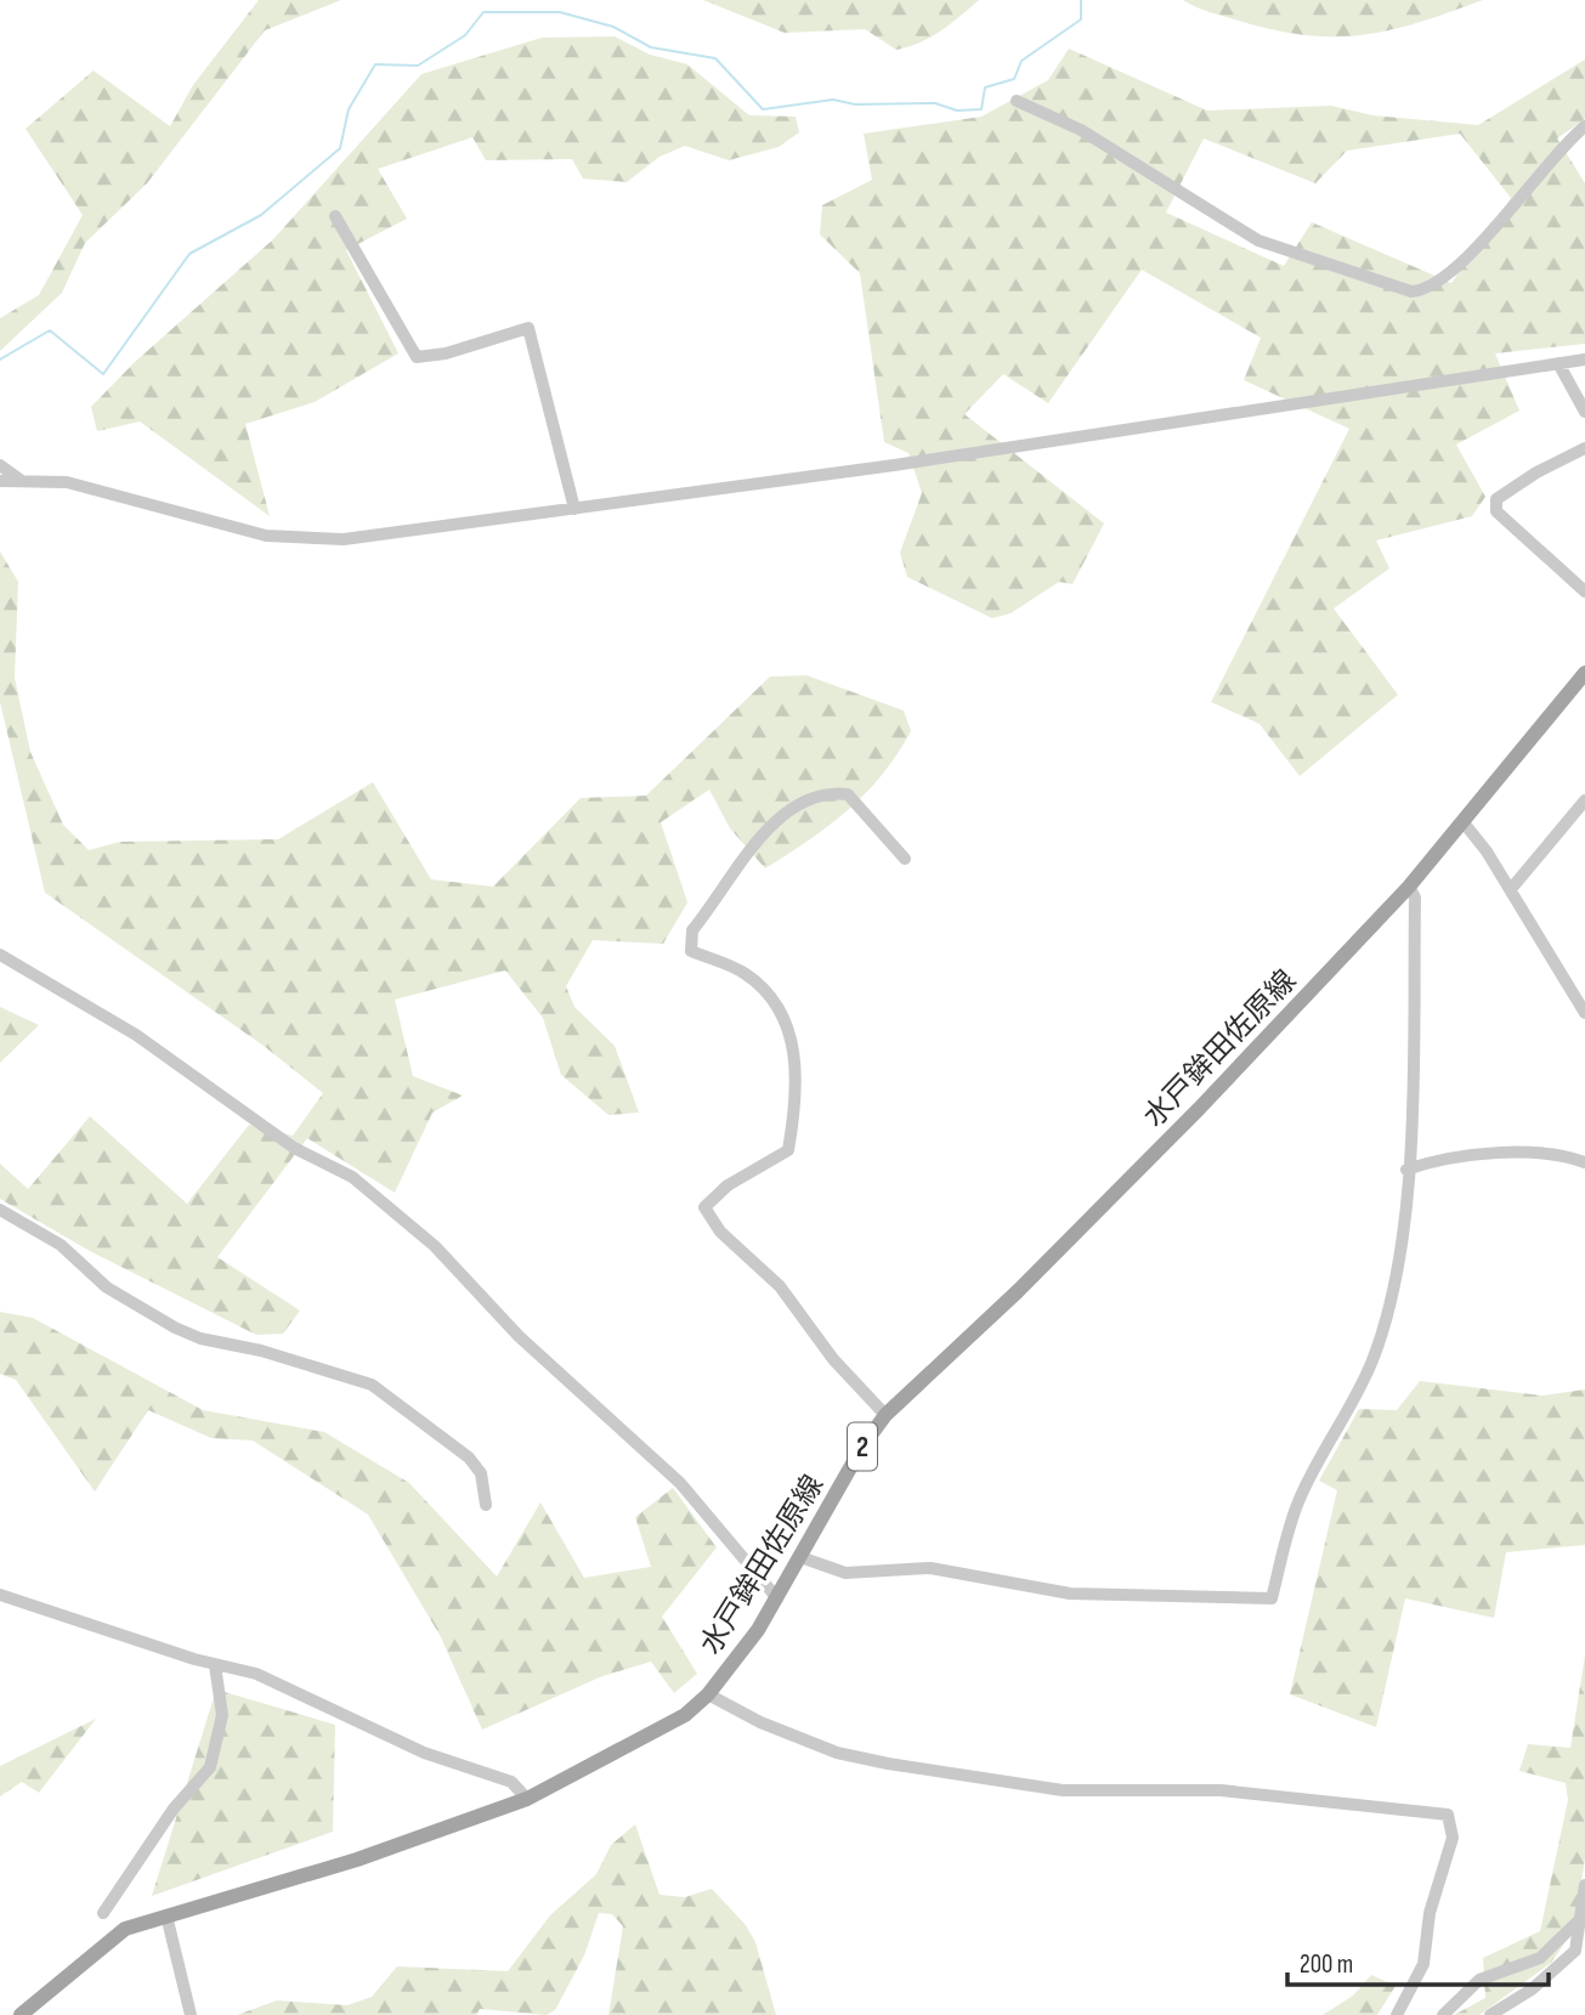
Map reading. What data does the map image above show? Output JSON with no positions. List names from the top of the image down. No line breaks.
{"streets":{"main road":["水戸鉾田佐原線","2"]},"scale_bar":"200 m"}
